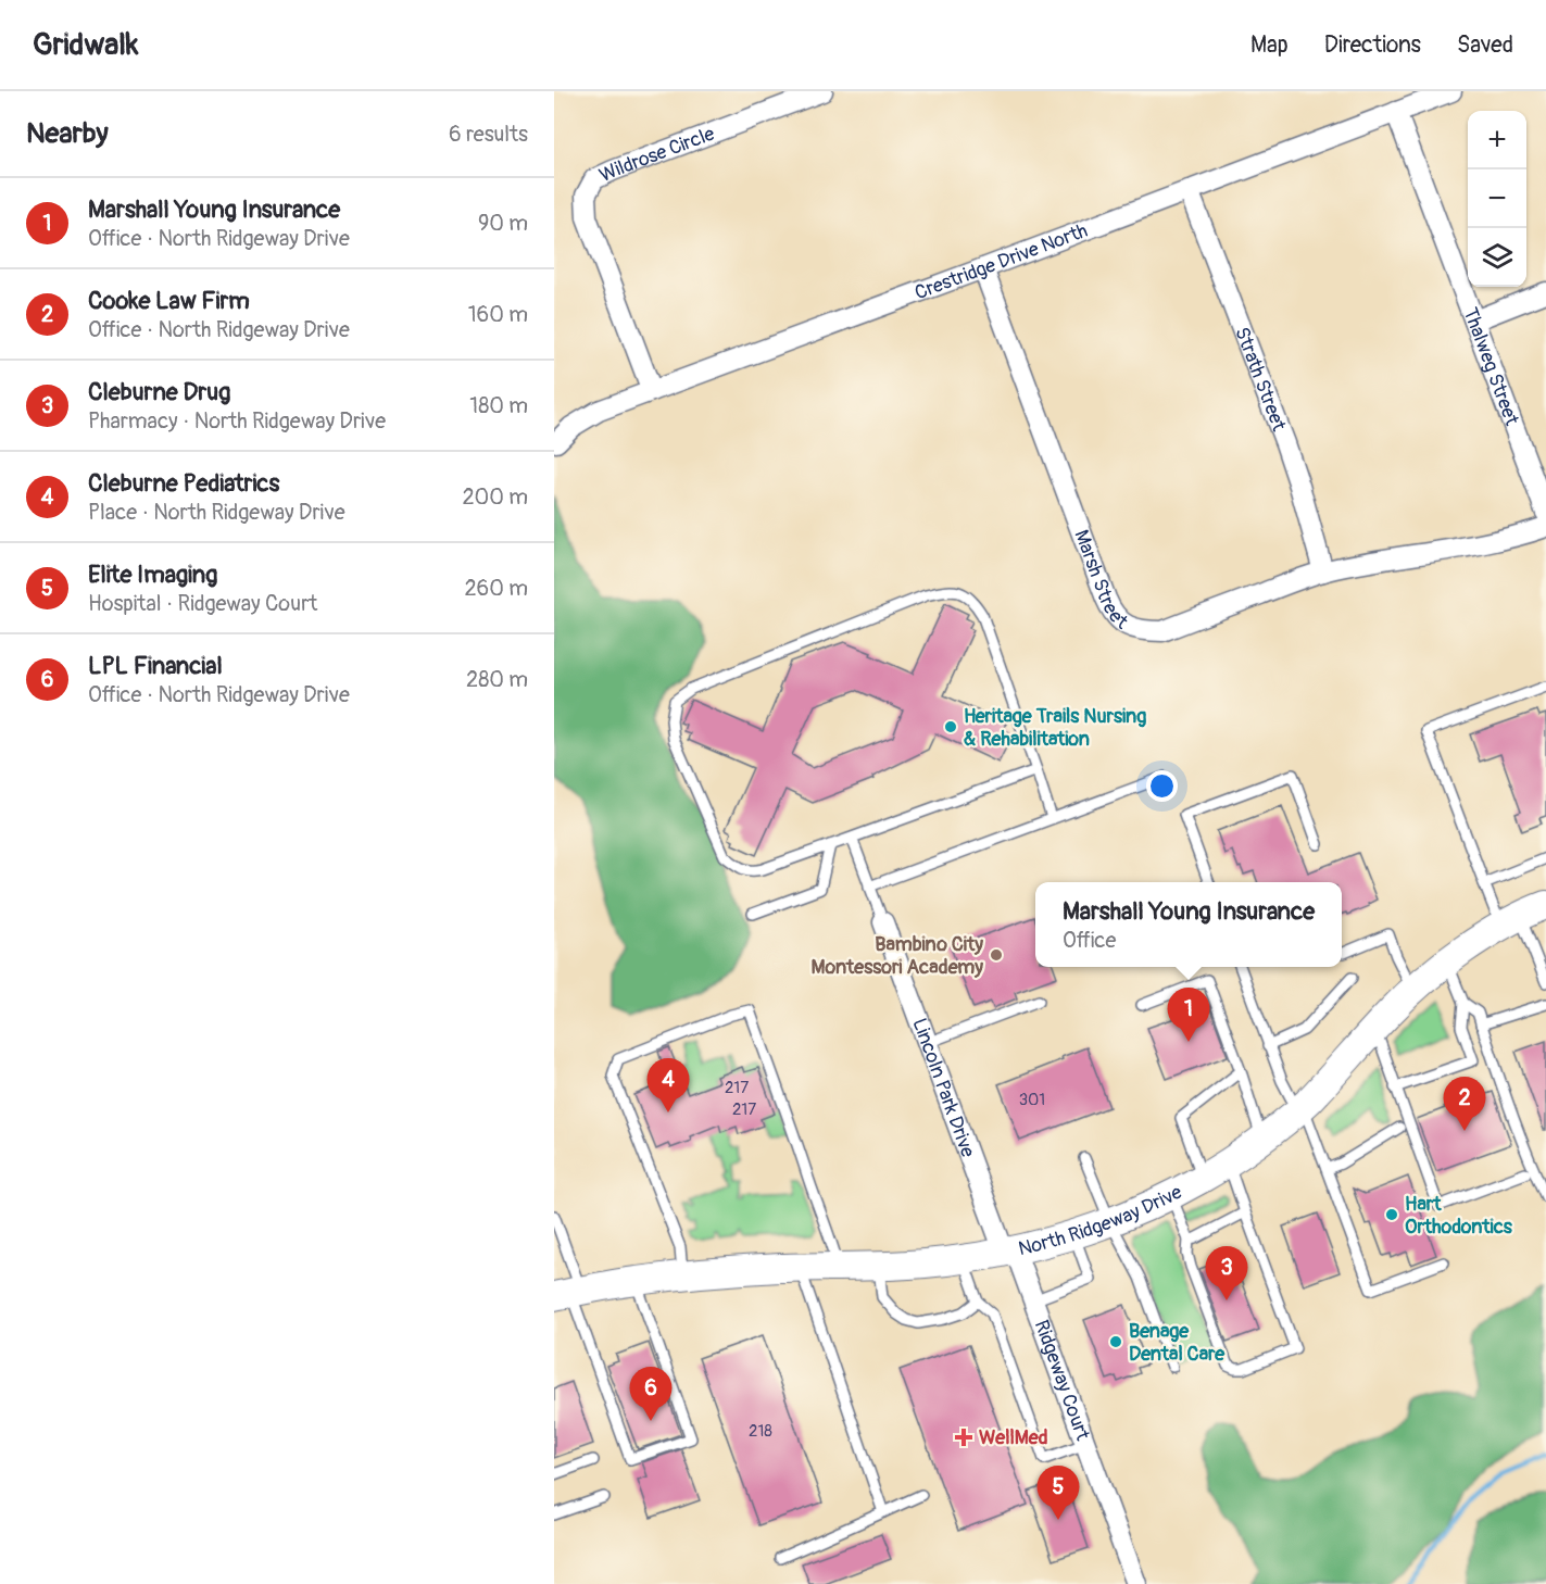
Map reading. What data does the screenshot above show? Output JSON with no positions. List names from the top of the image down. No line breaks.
{"streets":{"street":["Wildrose Circle","Crestridge Drive North","Thalweg Street","Strath Street","Marsh Street","Lincoln Park Drive","North Ridgeway Drive","Ridgeway Court"]},"crossings":[["Wildrose Circle","Crestridge Drive North"],["Crestridge Drive North","Thalweg Street"],["Crestridge Drive North","Strath Street"],["Crestridge Drive North","Marsh Street"],["Strath Street","Marsh Street"],["Lincoln Park Drive","North Ridgeway Drive"],["Lincoln Park Drive","Ridgeway Court"],["North Ridgeway Drive","Ridgeway Court"]],"places":{"other":["Heritage Trails Nursing & Rehabilitation","Bambino City Montessori Academy","Hart Orthodontics","Benage Dental Care"],"health":["WellMed"]},"house_numbers":["217","301","217","218"],"page":{"header":"Gridwalk","nav":["Map","Directions","Saved"],"heading":["Nearby","6 results"],"map_buttons":["+","−"],"list":[{"mark":"1","name":"Marshall Young Insurance","note":"Office · North Ridgeway Drive","value":"90 m"},{"mark":"2","name":"Cooke Law Firm","note":"Office · North Ridgeway Drive","value":"160 m"},{"mark":"3","name":"Cleburne Drug","note":"Pharmacy · North Ridgeway Drive","value":"180 m"},{"mark":"4","name":"Cleburne Pediatrics","note":"Place · North Ridgeway Drive","value":"200 m"},{"mark":"5","name":"Elite Imaging","note":"Hospital · Ridgeway Court","value":"260 m"},{"mark":"6","name":"LPL Financial","note":"Office · North Ridgeway Drive","value":"280 m"}],"popup":["Marshall Young Insurance","Office"],"pins":["1","4","2","3","6","5"]}}
